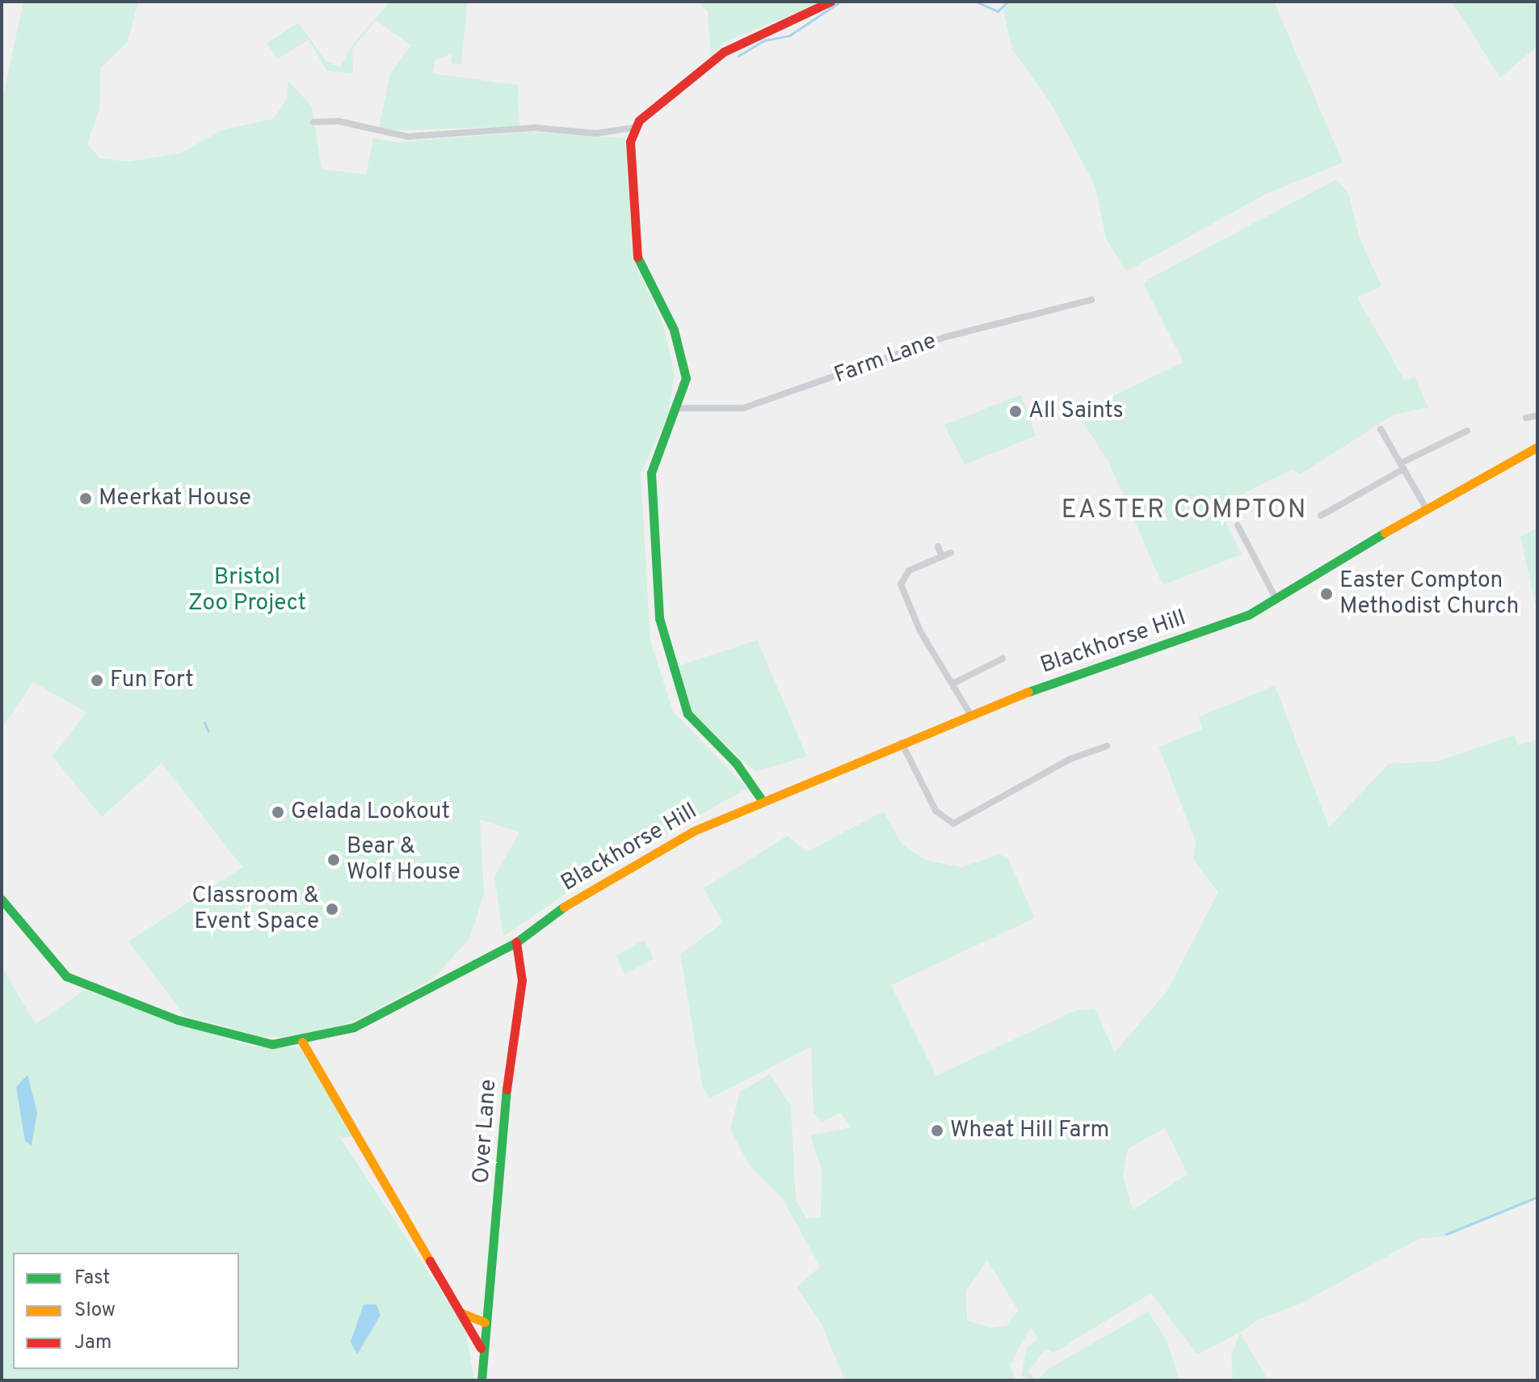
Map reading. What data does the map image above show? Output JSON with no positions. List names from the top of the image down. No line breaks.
{"streets":{"street":["Farm Lane","Blackhorse Hill","Over Lane"]},"crossings":[["Blackhorse Hill","Over Lane"]],"districts":["EASTER COMPTON"],"parks":["Bristol Zoo Project"],"places":["All Saints","Meerkat House","Easter Compton Methodist Church","Fun Fort","Gelada Lookout","Bear & Wolf House","Classroom & Event Space","Wheat Hill Farm"],"legend":["Fast","Slow","Jam"]}
